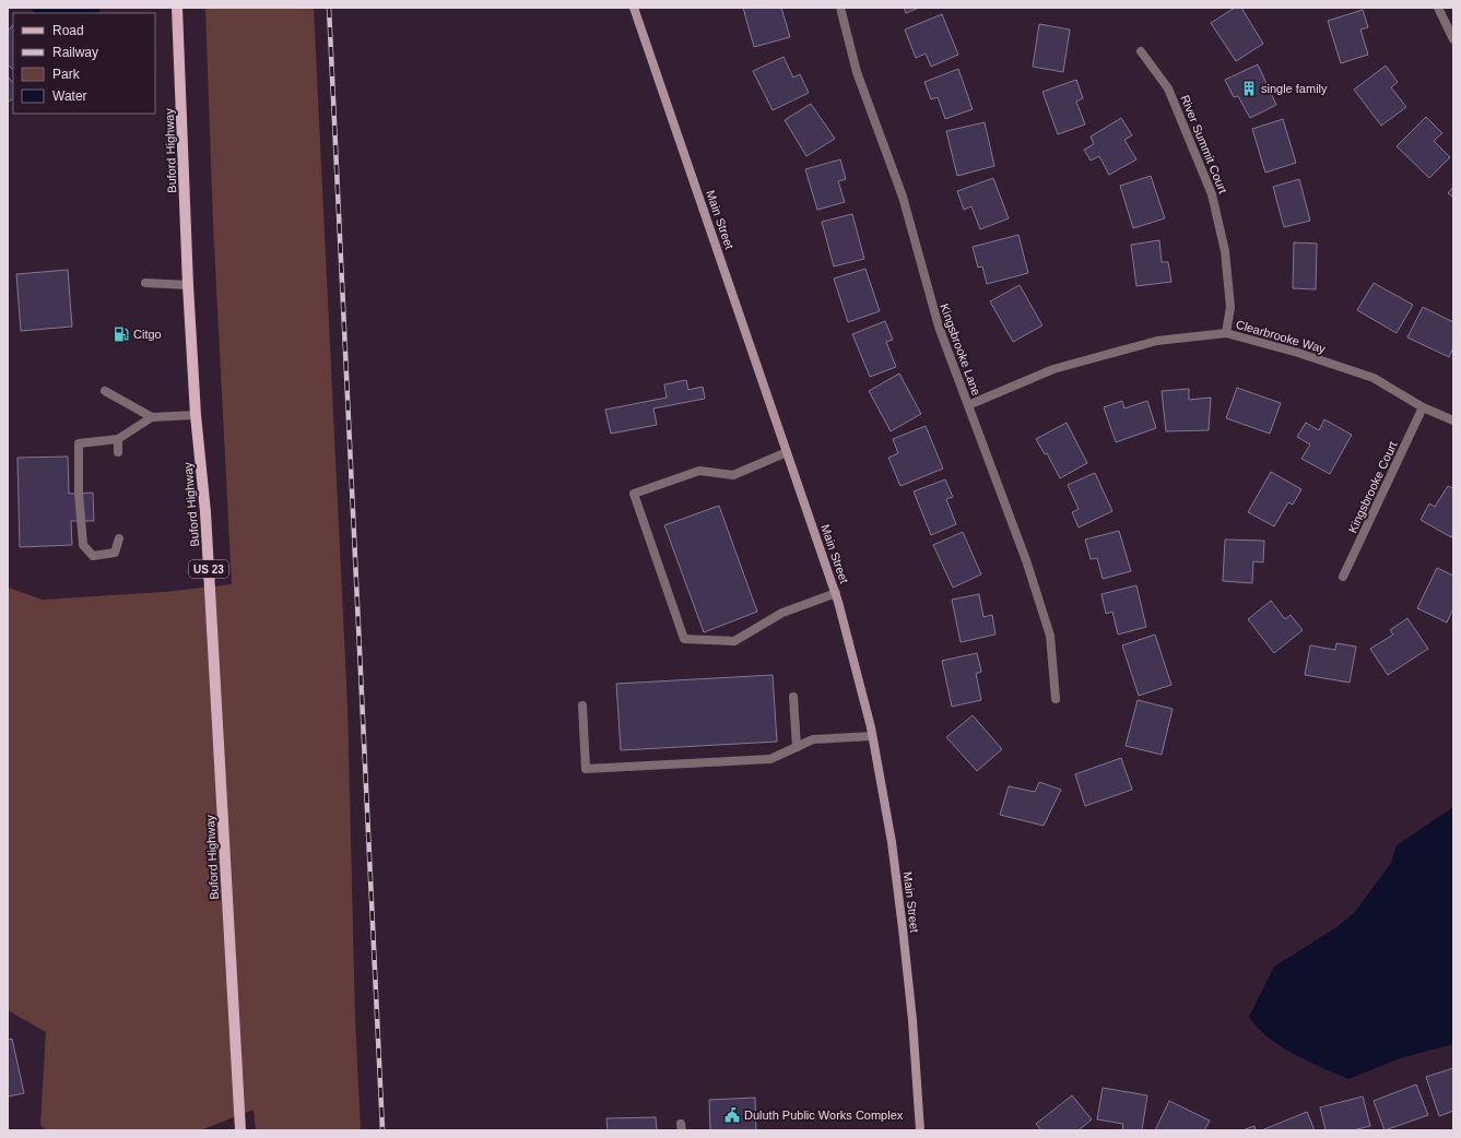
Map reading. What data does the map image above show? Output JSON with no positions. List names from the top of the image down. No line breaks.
{"streets":{"main road":["Buford Highway","US 23"],"street":["River Summit Court","Main Street","Clearbrooke Way","Kingsbrooke Lane","Kingsbrooke Court"]},"crossings":[["River Summit Court","Clearbrooke Way"],["Clearbrooke Way","Kingsbrooke Lane"],["Clearbrooke Way","Kingsbrooke Court"]],"places":{"building":["single family"],"fuel station":["Citgo"],"public building":["Duluth Public Works Complex"]},"legend":["Road","Railway","Park","Water"]}
